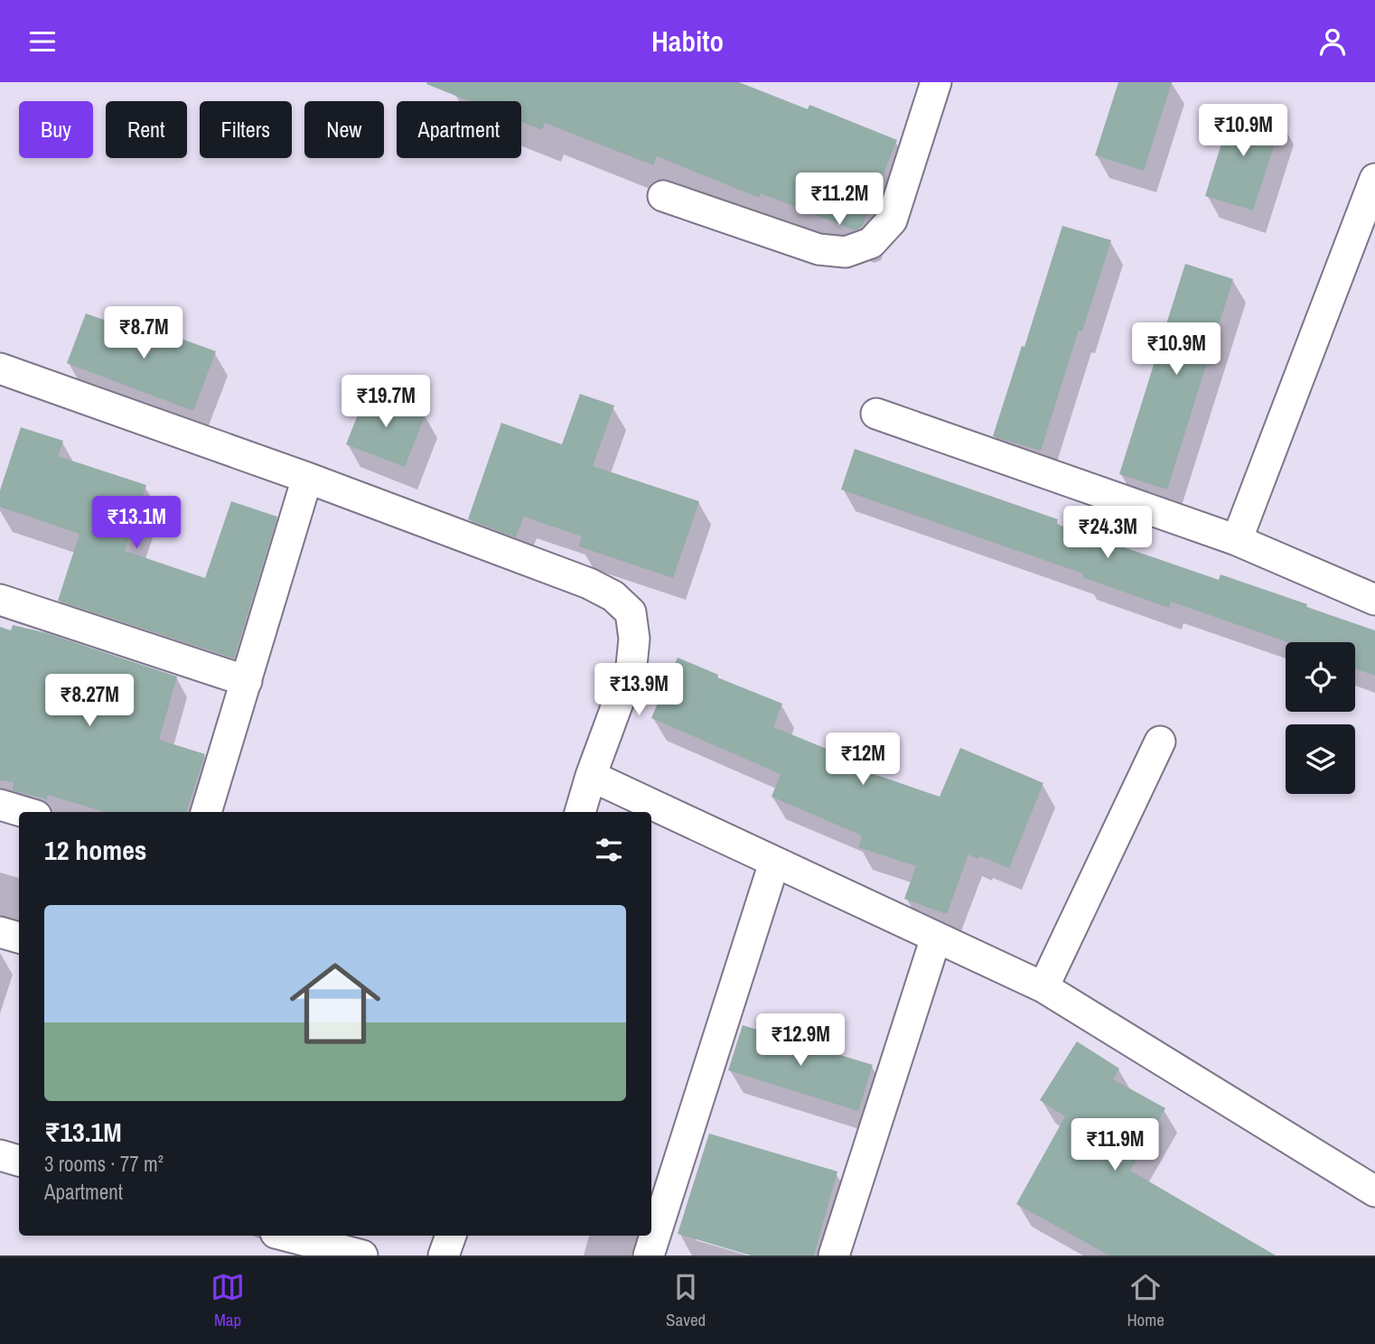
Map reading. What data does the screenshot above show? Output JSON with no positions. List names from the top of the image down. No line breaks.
{"page":{"header":"Habito","chip":["Buy","Rent","Filters","New","Apartment"],"price":["₹10.9M","₹11.2M","₹8.7M","₹10.9M","₹19.7M","₹13.1M","₹24.3M","₹13.9M","₹8.27M","₹12M","₹12.9M","₹11.9M"],"heading":"12 homes","list":[{"name":"₹13.1M","note":"3 rooms · 77 m² · Apartment"}],"tabs":["Map","Saved","Home"]}}
